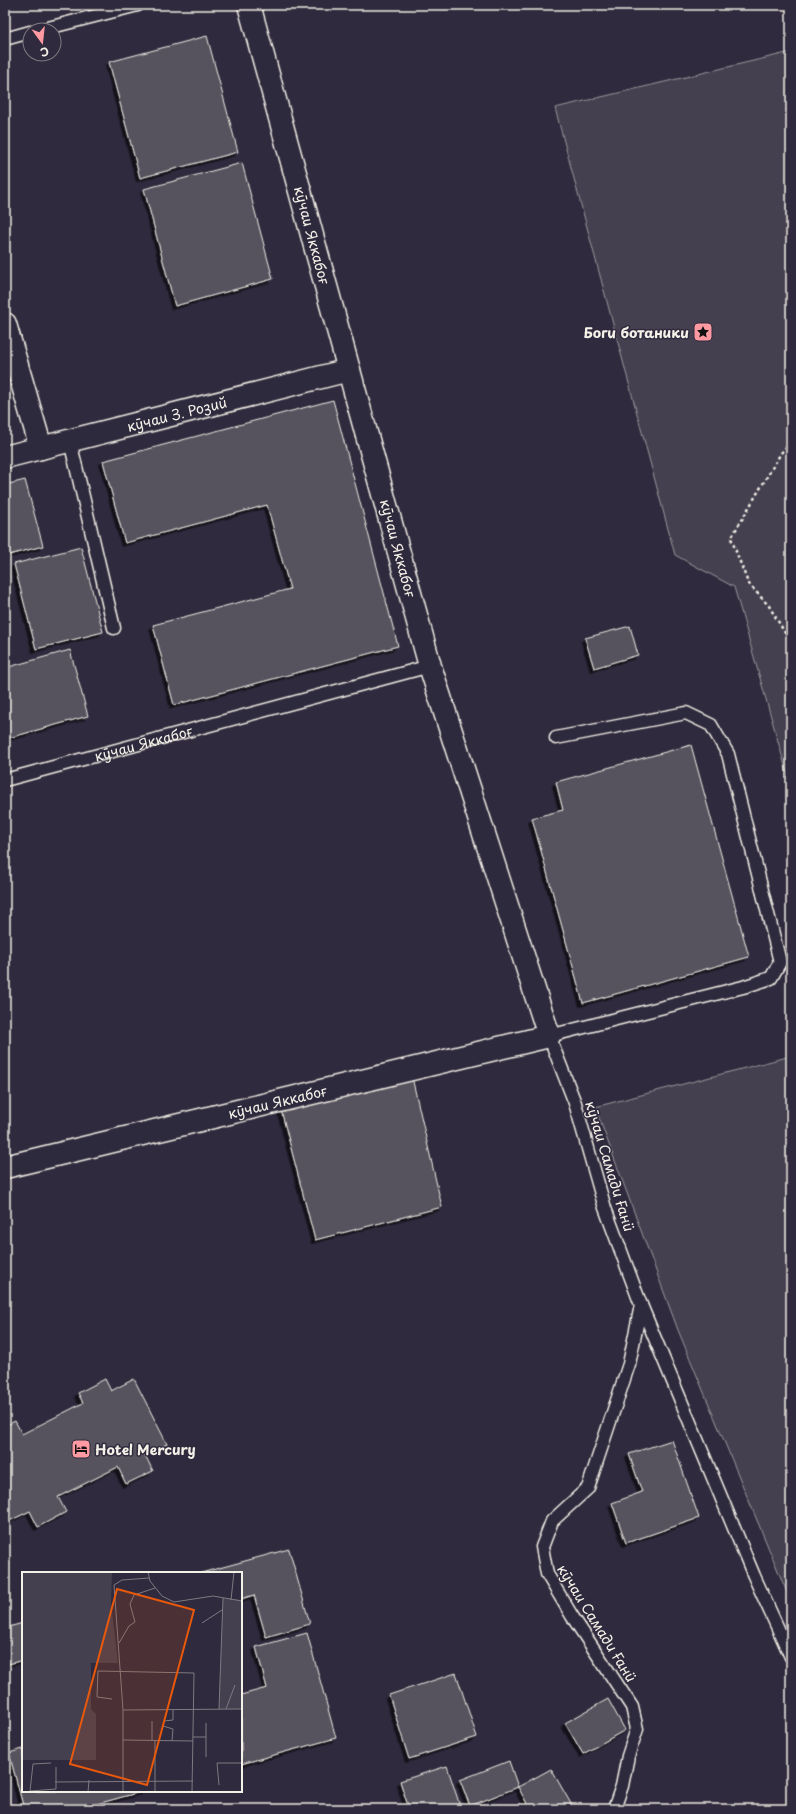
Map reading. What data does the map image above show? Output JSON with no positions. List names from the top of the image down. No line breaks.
{"streets":{"street":["кӯчаи Яккабоғ","кӯчаи З. Розий"],"lane":["кӯчаи Самади Ғанӣ"]},"crossings":[["кӯчаи Яккабоғ","кӯчаи З. Розий"],["кӯчаи Яккабоғ","кӯчаи Самади Ғанӣ"]],"places":{"place":["Боги ботаники"],"hotel":["Hotel Mercury"]},"north":"bottom"}
